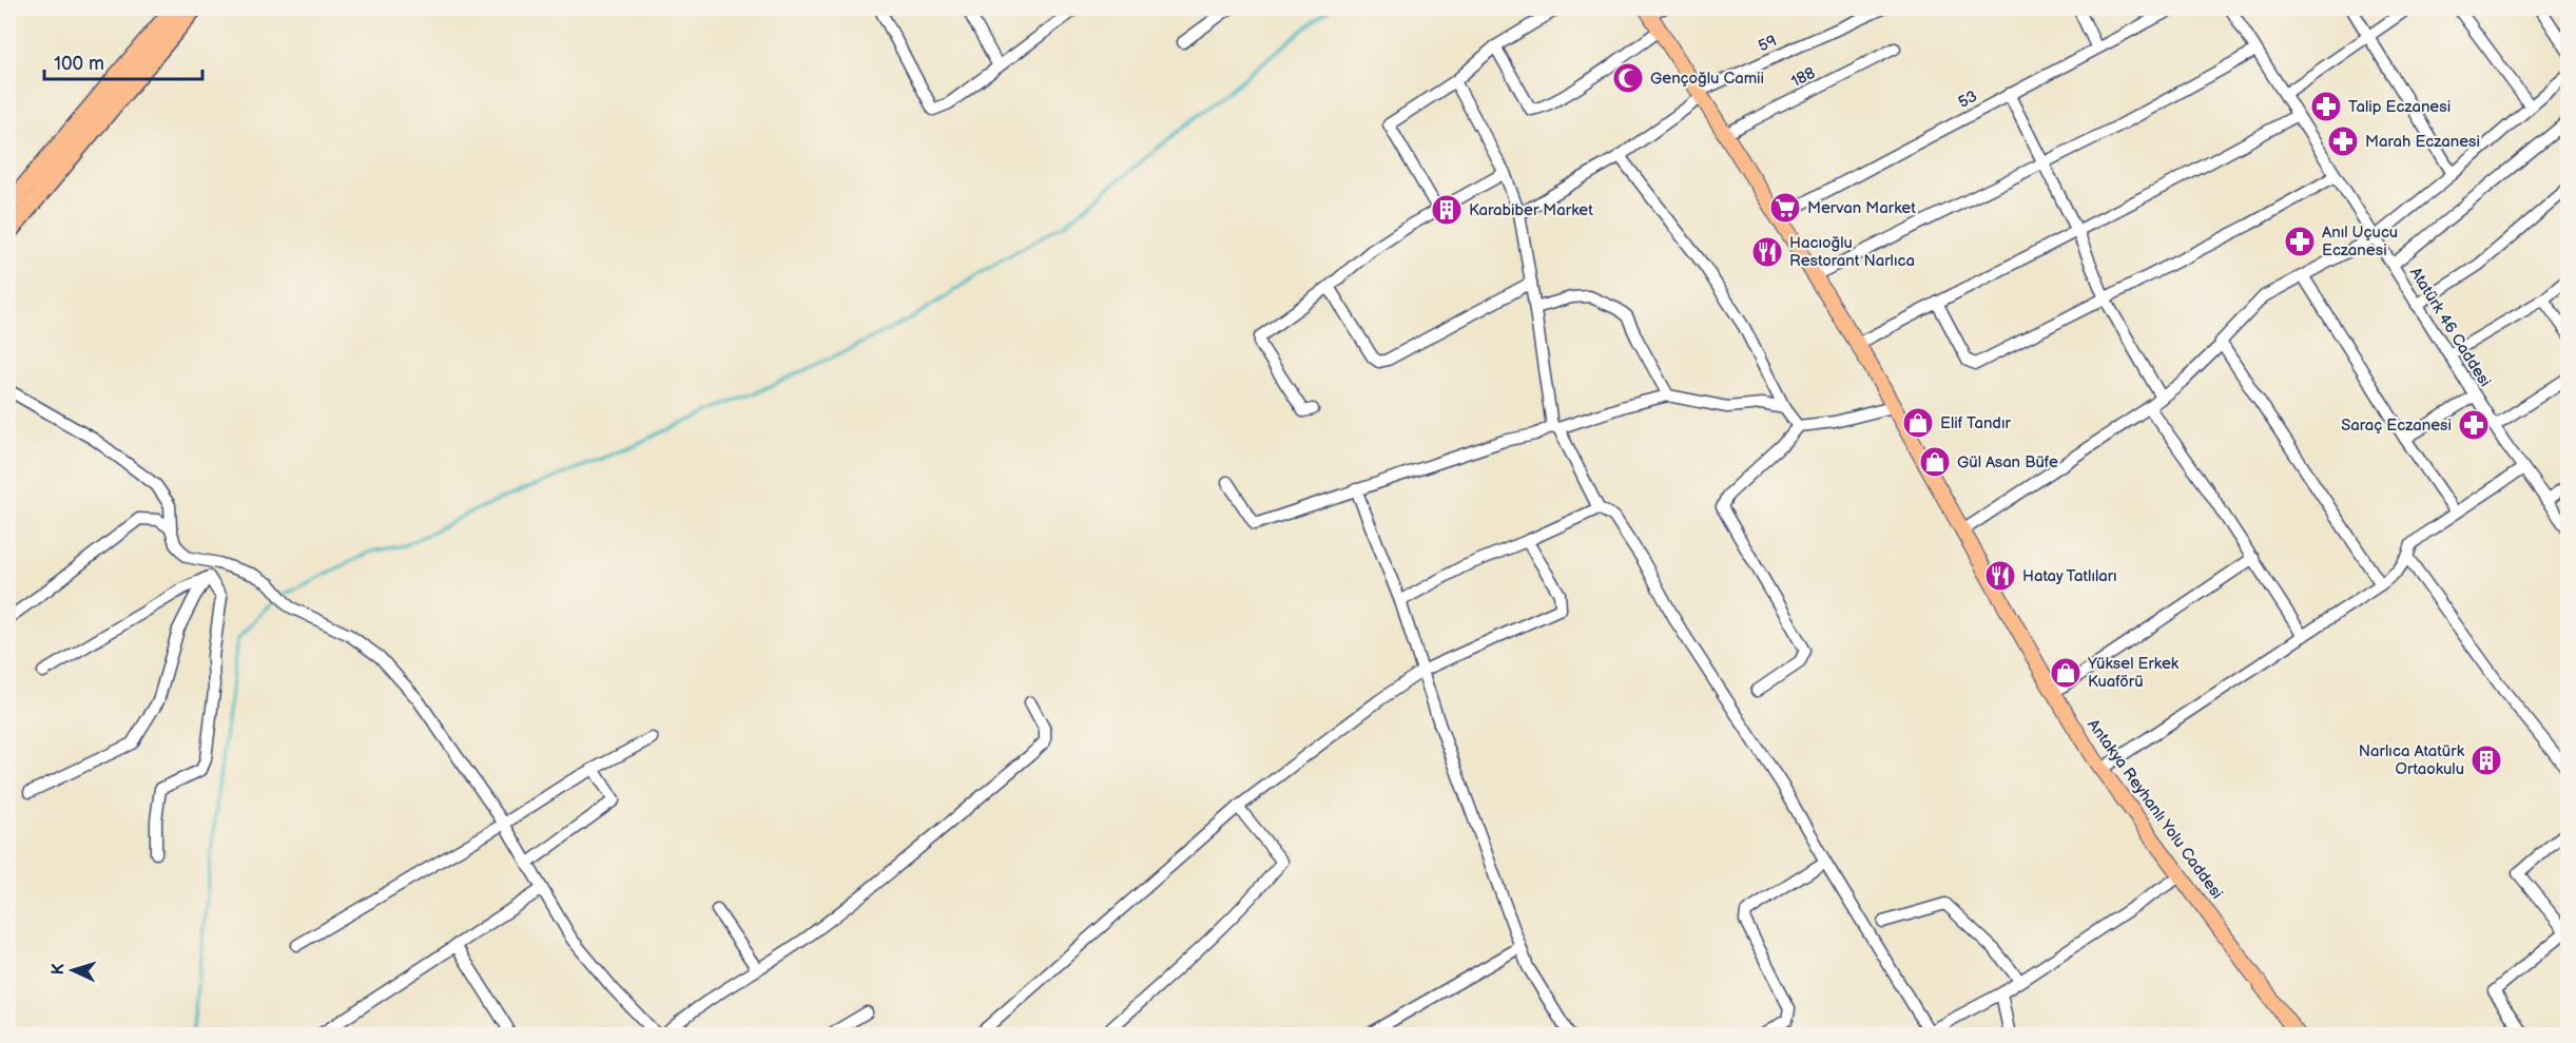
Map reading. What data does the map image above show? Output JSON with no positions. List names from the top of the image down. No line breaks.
{"streets":{"main road":["Antakya Reyhanlı Yolu Caddesi"],"street":["59","188","53","Atatürk 46 Caddesi"]},"crossings":[["59","Antakya Reyhanlı Yolu Caddesi"],["188","Antakya Reyhanlı Yolu Caddesi"],["53","Antakya Reyhanlı Yolu Caddesi"]],"places":{"mosque":["Gençoğlu Camii"],"pharmacy":["Talip Eczanesi","Marah Eczanesi","Anıl Uçucu Eczanesi","Saraç Eczanesi"],"supermarket":["Mervan Market"],"building":["Karabiber Market","Narlıca Atatürk Ortaokulu"],"restaurant":["Hacıoğlu Restorant Narlıca","Hatay Tatlıları"],"shop":["Elif Tandır","Gül Asan Büfe","Yüksel Erkek Kuaförü"]},"scale_bar":"100 m","north":"left"}
